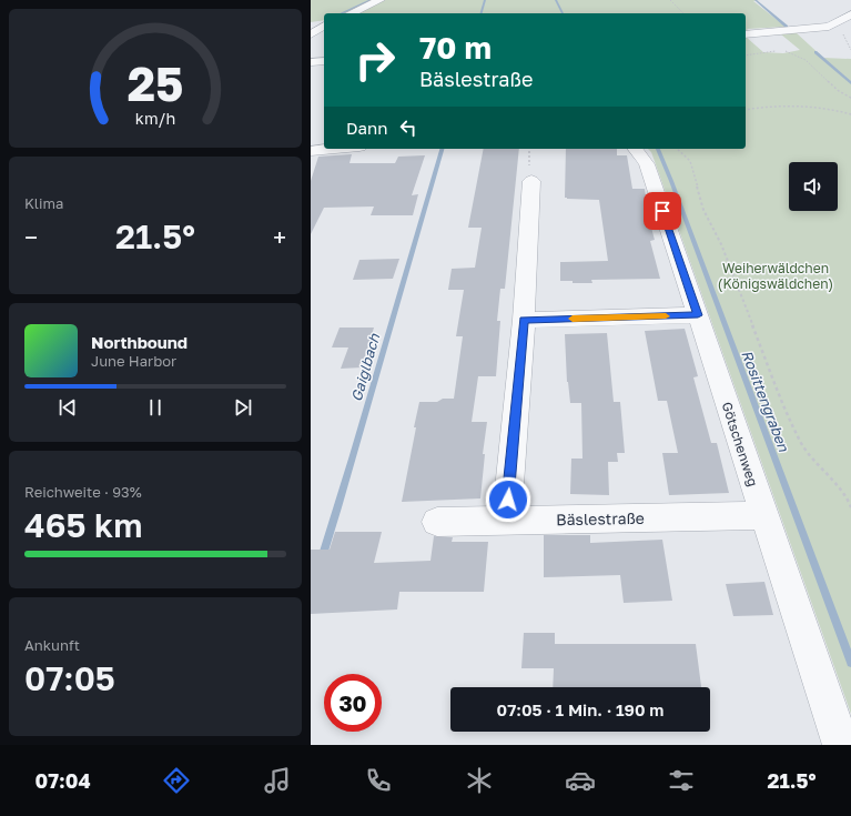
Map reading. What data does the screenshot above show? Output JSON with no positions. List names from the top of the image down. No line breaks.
{"streets":{"street":["Götschenweg","Bäslestraße"]},"crossings":[["Götschenweg","Bäslestraße"]],"water":["Gaiglbach","Rosittengraben"],"parks":["Weiherwäldchen (Königswäldchen)"],"page":{"turn":["70 m","Bäslestraße"],"then":"Dann","tile":["Klima",["Reichweite · 93%","465 km"],["Ankunft","07:05"]],"heat":["−","21.5°","+"],"song":["Northbound","June Harbor"],"limit":"30","trip":"07:05 · 1 Min. · 190 m","tabs":["07:04","21.5°"],"gauge":["25","km/h"]}}
